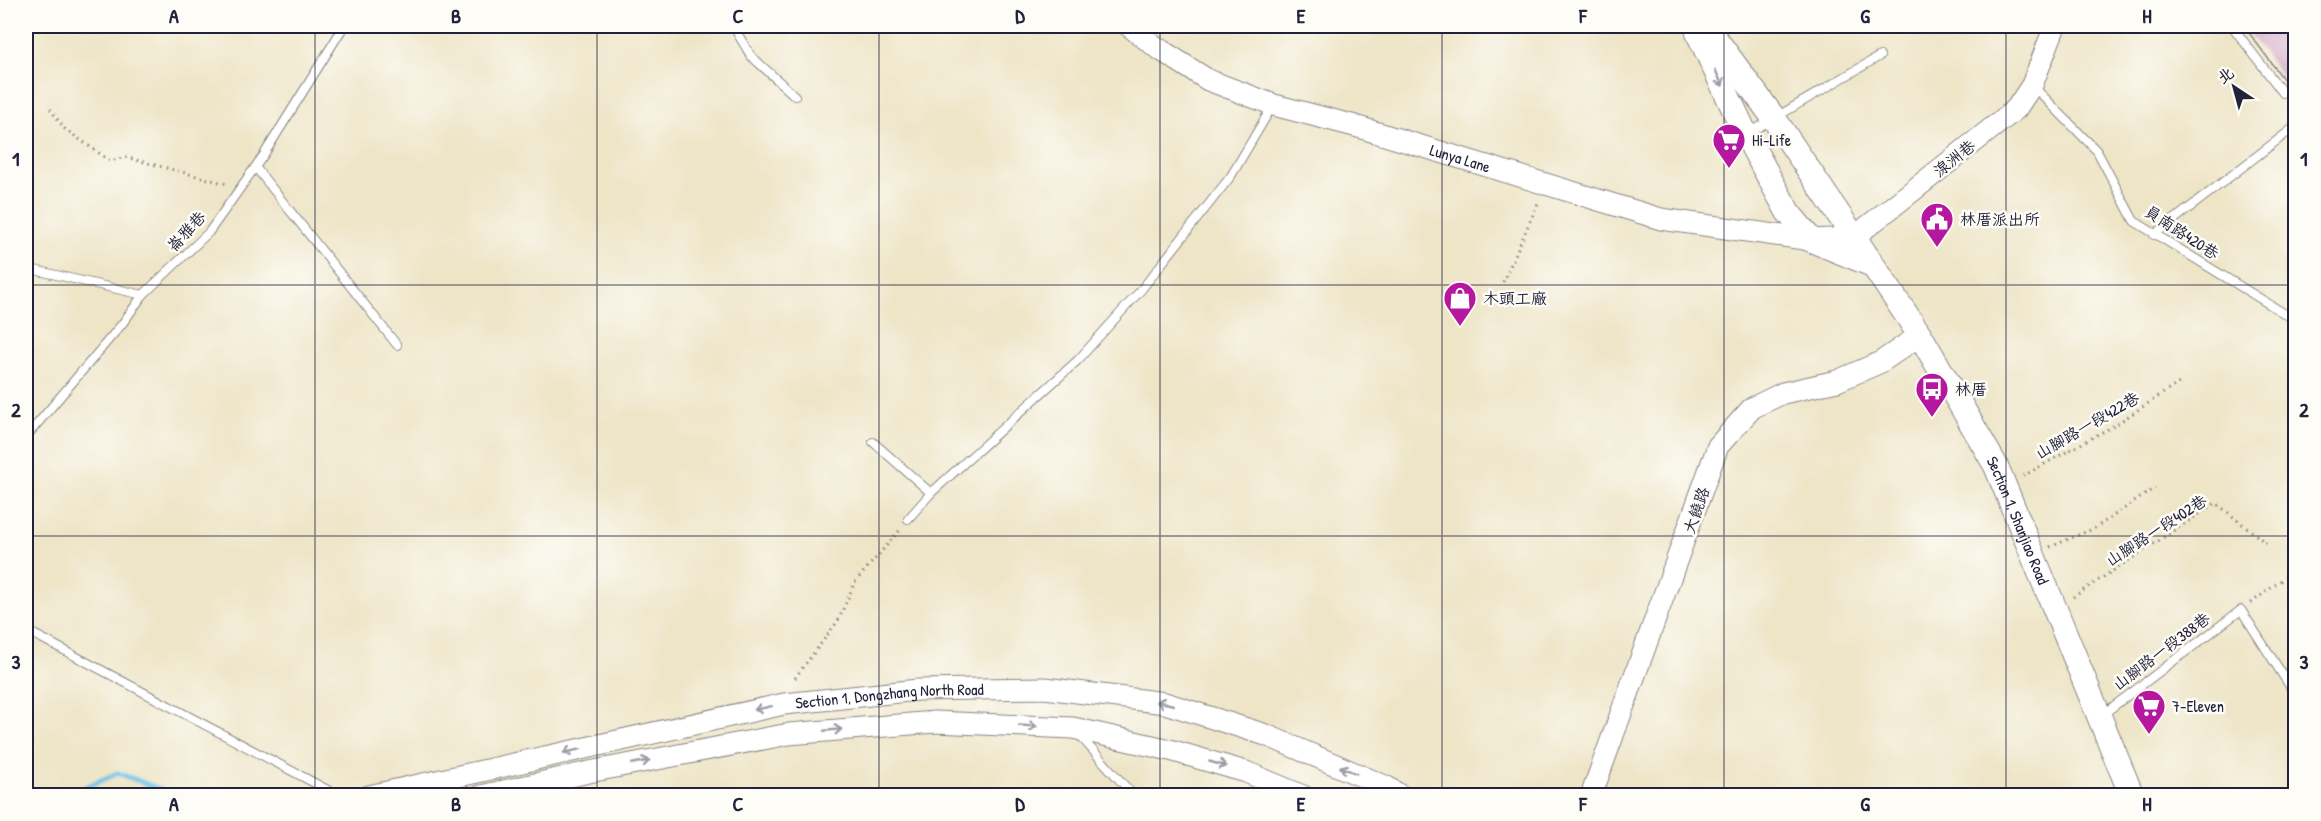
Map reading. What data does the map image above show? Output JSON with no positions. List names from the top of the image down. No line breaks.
{"streets":{"main road":["Section 1, Shanjiao Road"],"street":["湶洲巷","Lunya Lane","大饒路","Section 1, Dongzhang North Road"],"lane":["崙雅巷","員南路420巷","山腳路一段388巷"],"path":["山腳路一段422巷","山腳路一段402巷"]},"crossings":[["湶洲巷","員南路420巷"],["湶洲巷","Section 1, Shanjiao Road"],["山腳路一段422巷","Section 1, Shanjiao Road"],["大饒路","Section 1, Shanjiao Road"],["Section 1, Shanjiao Road","山腳路一段402巷"],["Section 1, Shanjiao Road","山腳路一段388巷"]],"places":{"supermarket":["Hi-Life","7-Eleven"],"public building":["林厝派出所"],"shop":["木頭工廠"],"bus stop":["林厝"]},"north":"top left","grid":{"columns":["A","B","C","D","E","F","G","H"],"rows":["1","2","3"]}}
